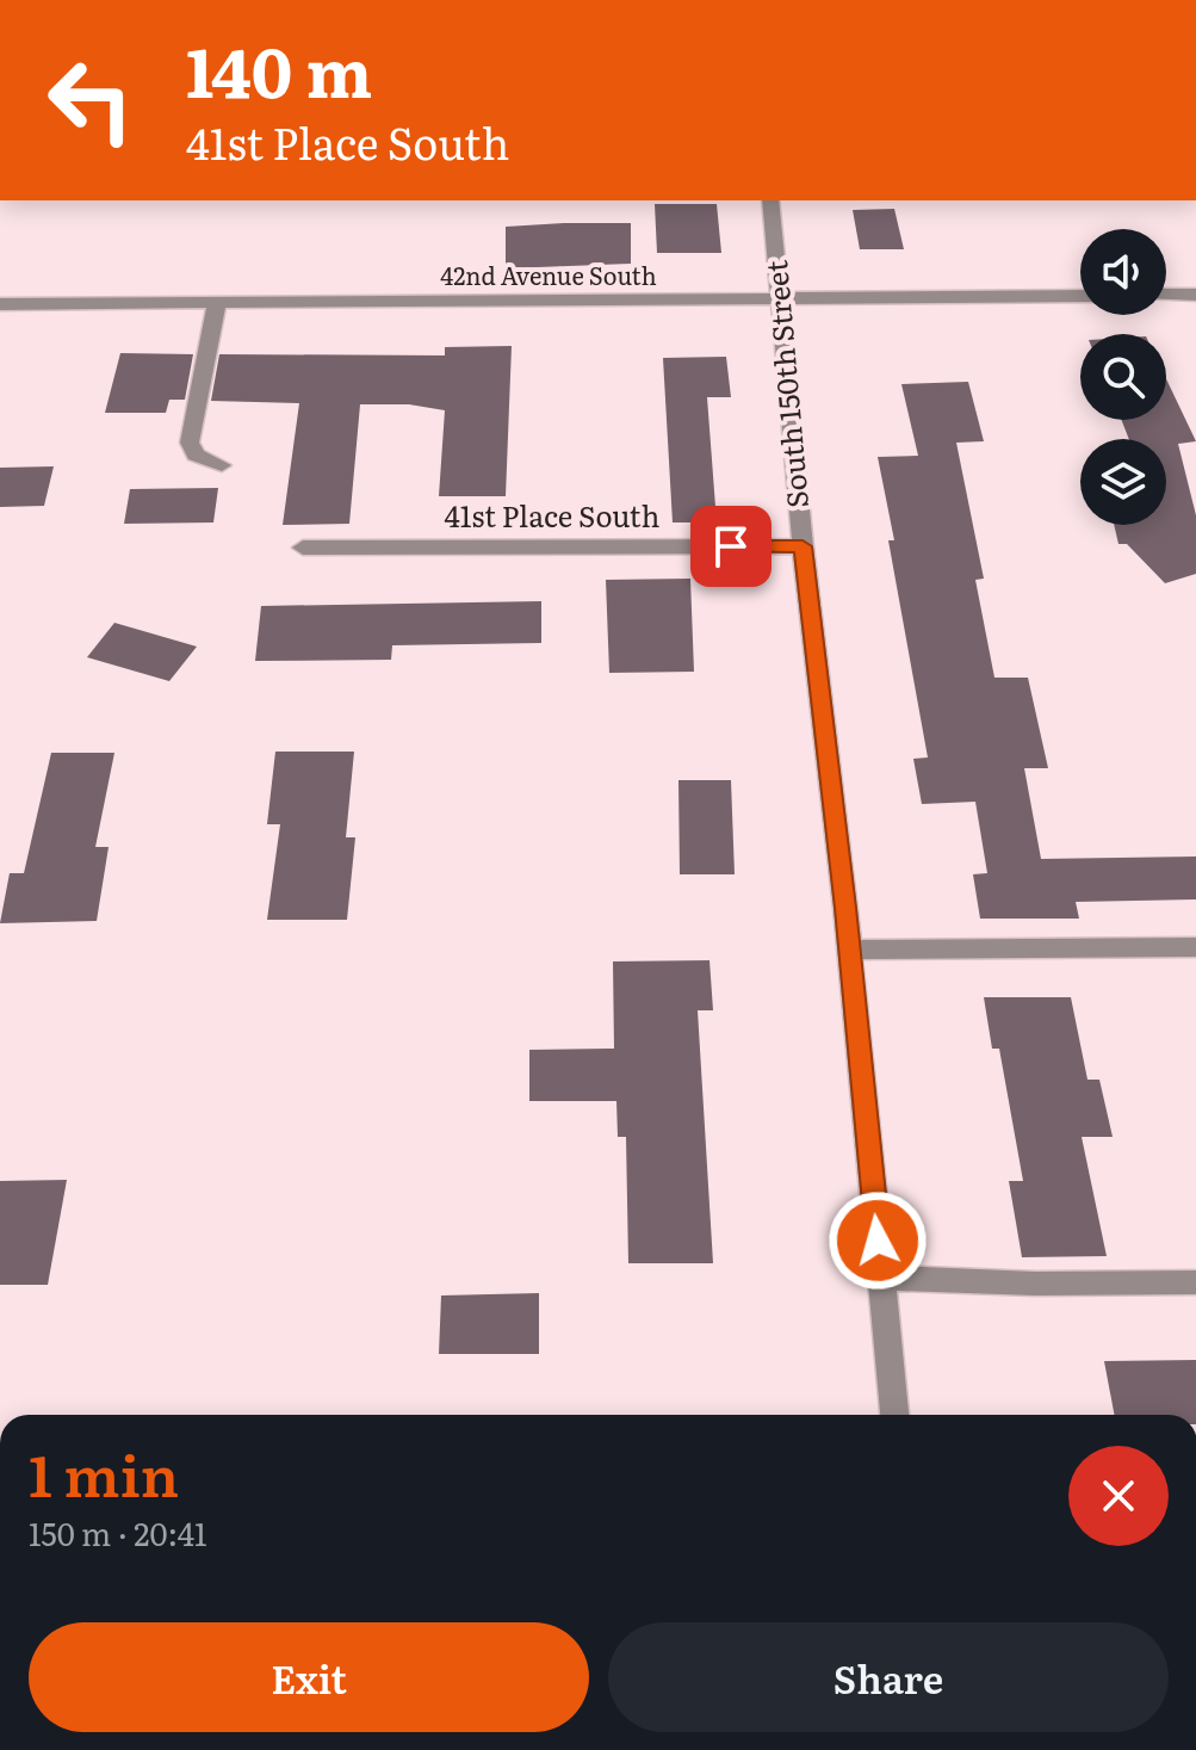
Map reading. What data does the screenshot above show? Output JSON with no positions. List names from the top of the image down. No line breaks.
{"streets":{"street":["42nd Avenue South","South 150th Street","41st Place South"]},"crossings":[["42nd Avenue South","South 150th Street"],["South 150th Street","41st Place South"]],"page":{"turn":["140 m","41st Place South"],"heading":["1 min","150 m · 20:41"],"buttons":["Exit","Share"]}}
